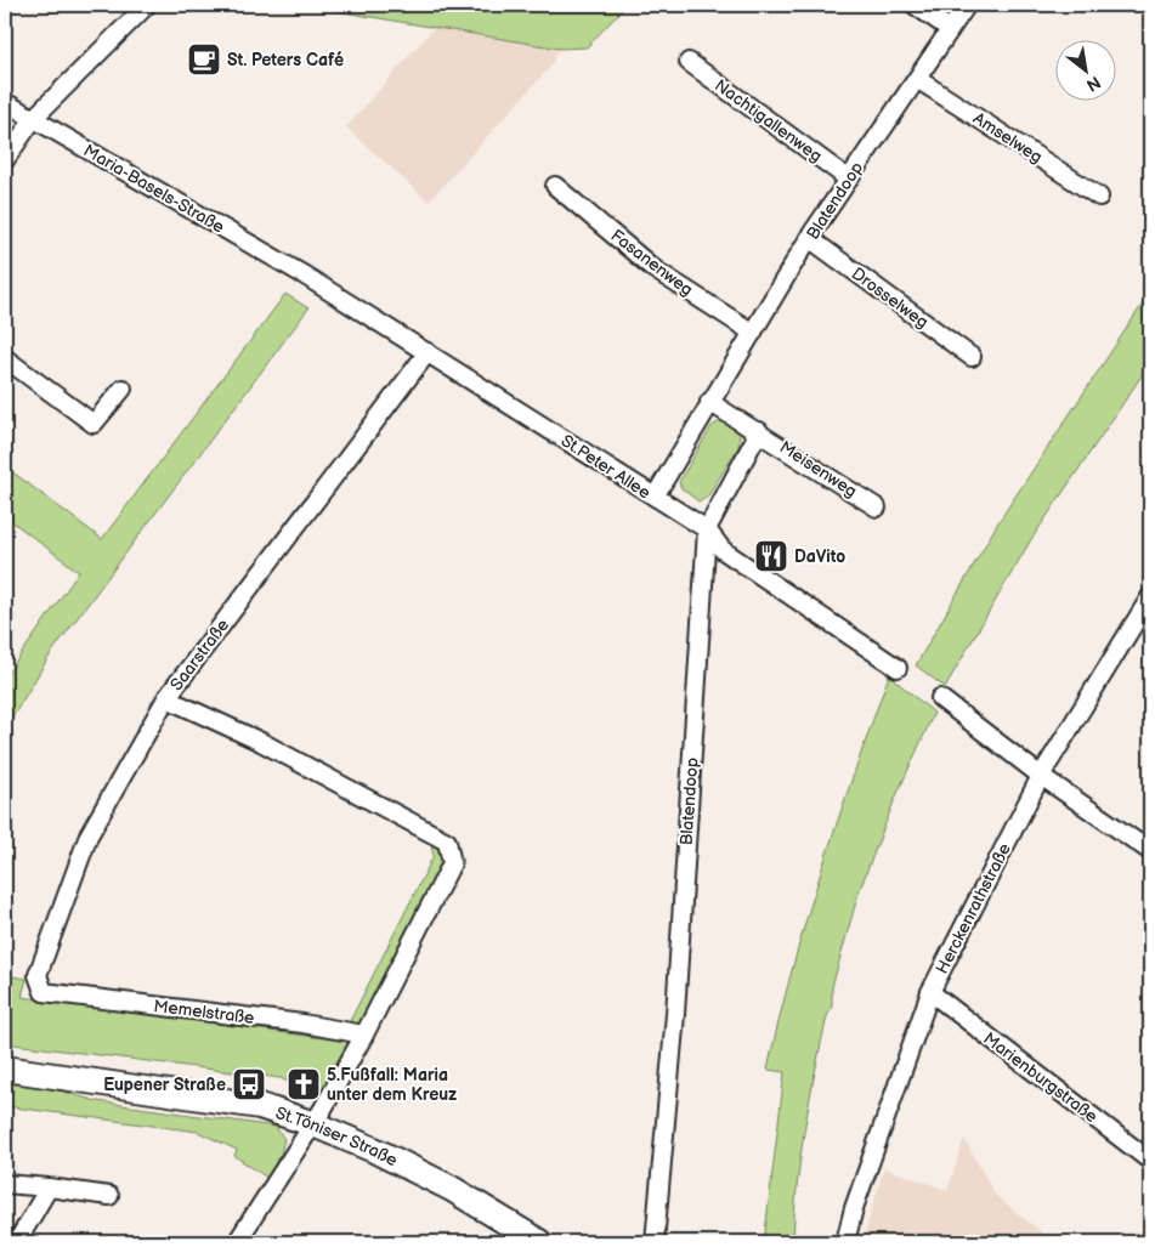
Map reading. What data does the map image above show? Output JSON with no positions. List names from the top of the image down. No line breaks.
{"streets":{"main road":["St.Töniser Straße"],"street":["Nachtigallenweg","Amselweg","Maria-Basels-Straße","Blatendoop","Fasanenweg","Drosselweg","St.Peter Allee","Meisenweg","Saarstraße","Herckenrathstraße","Memelstraße","Marienburgstraße"]},"crossings":[["Nachtigallenweg","Blatendoop"],["Amselweg","Blatendoop"],["Maria-Basels-Straße","St.Peter Allee"],["Blatendoop","Fasanenweg"],["Blatendoop","Drosselweg"],["Blatendoop","St.Peter Allee"],["Blatendoop","Meisenweg"],["St.Peter Allee","Saarstraße"],["Saarstraße","Memelstraße"],["Herckenrathstraße","Marienburgstraße"]],"places":{"cafe":["St. Peters Café"],"restaurant":["DaVito"],"bus stop":["Eupener Straße"],"church":["5.Fußfall: Maria unter dem Kreuz"]},"north":"bottom right"}
